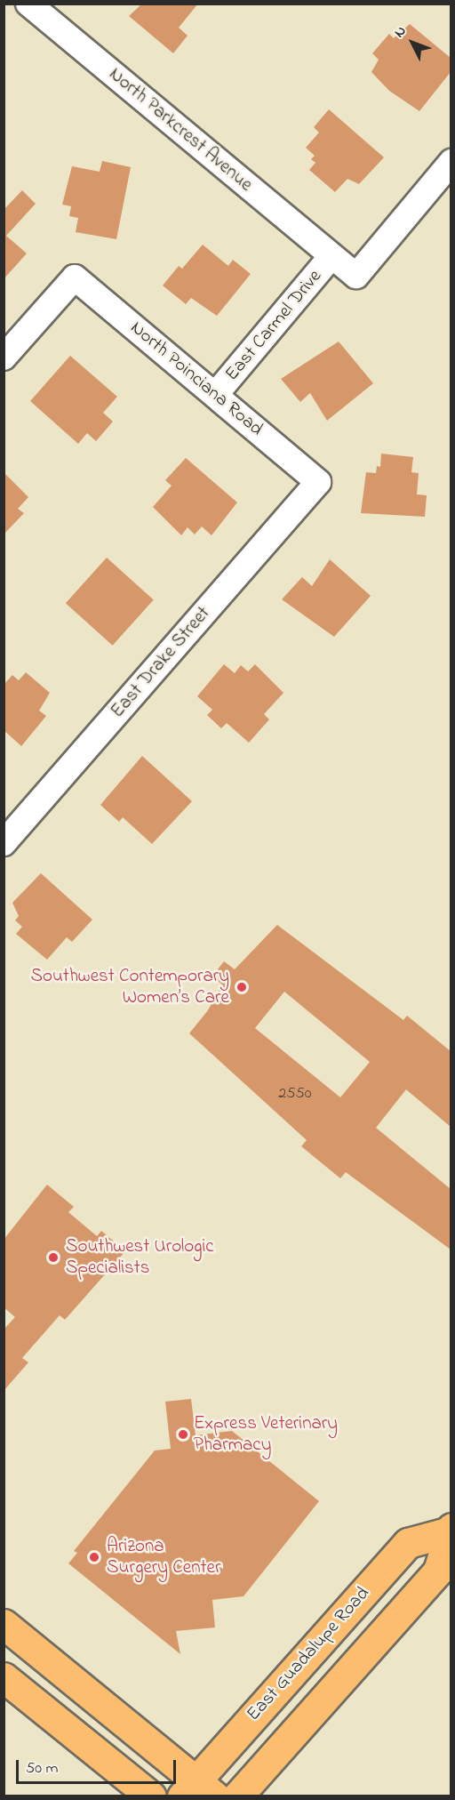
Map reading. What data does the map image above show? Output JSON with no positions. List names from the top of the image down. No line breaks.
{"streets":{"main road":["East Guadalupe Road"],"street":["North Parkcrest Avenue","East Carmel Drive","North Poinciana Road","East Drake Street"]},"crossings":[["North Parkcrest Avenue","East Carmel Drive"],["East Carmel Drive","North Poinciana Road"],["North Poinciana Road","East Drake Street"]],"places":["Southwest Contemporary Women’s Care","Southwest Urologic Specialists","Express Veterinary Pharmacy","Arizona Surgery Center"],"house_numbers":["2550"],"scale_bar":"50 m","north":"top left"}
